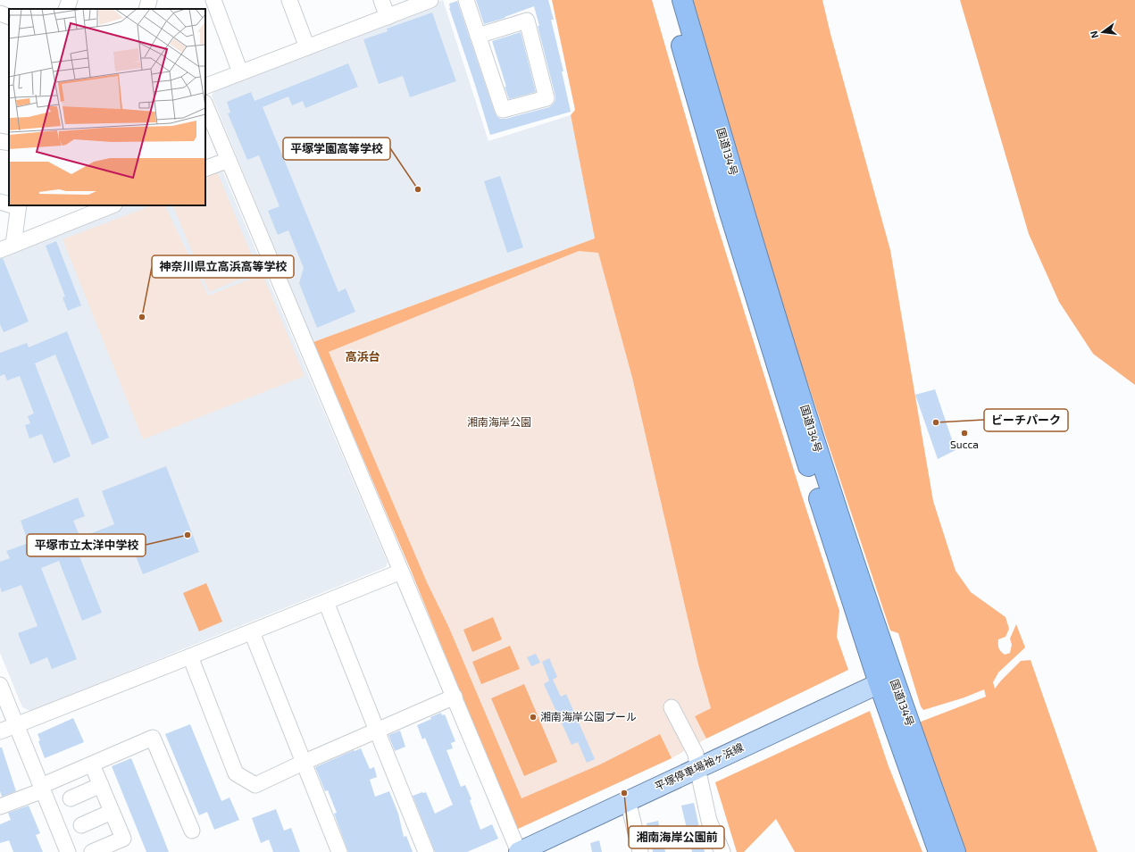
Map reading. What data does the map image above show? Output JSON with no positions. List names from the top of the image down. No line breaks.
{"streets":{"highway":["国道134号"],"main road":["平塚停車場袖ヶ浜線"]},"crossings":[["国道134号","平塚停車場袖ヶ浜線"]],"districts":["高浜台"],"parks":["湘南海岸公園"],"places":["平塚学園高等学校","神奈川県立高浜高等学校","ビーチパーク","Succa","平塚市立太洋中学校","湘南海岸公園プール","湘南海岸公園前"],"north":"left"}
